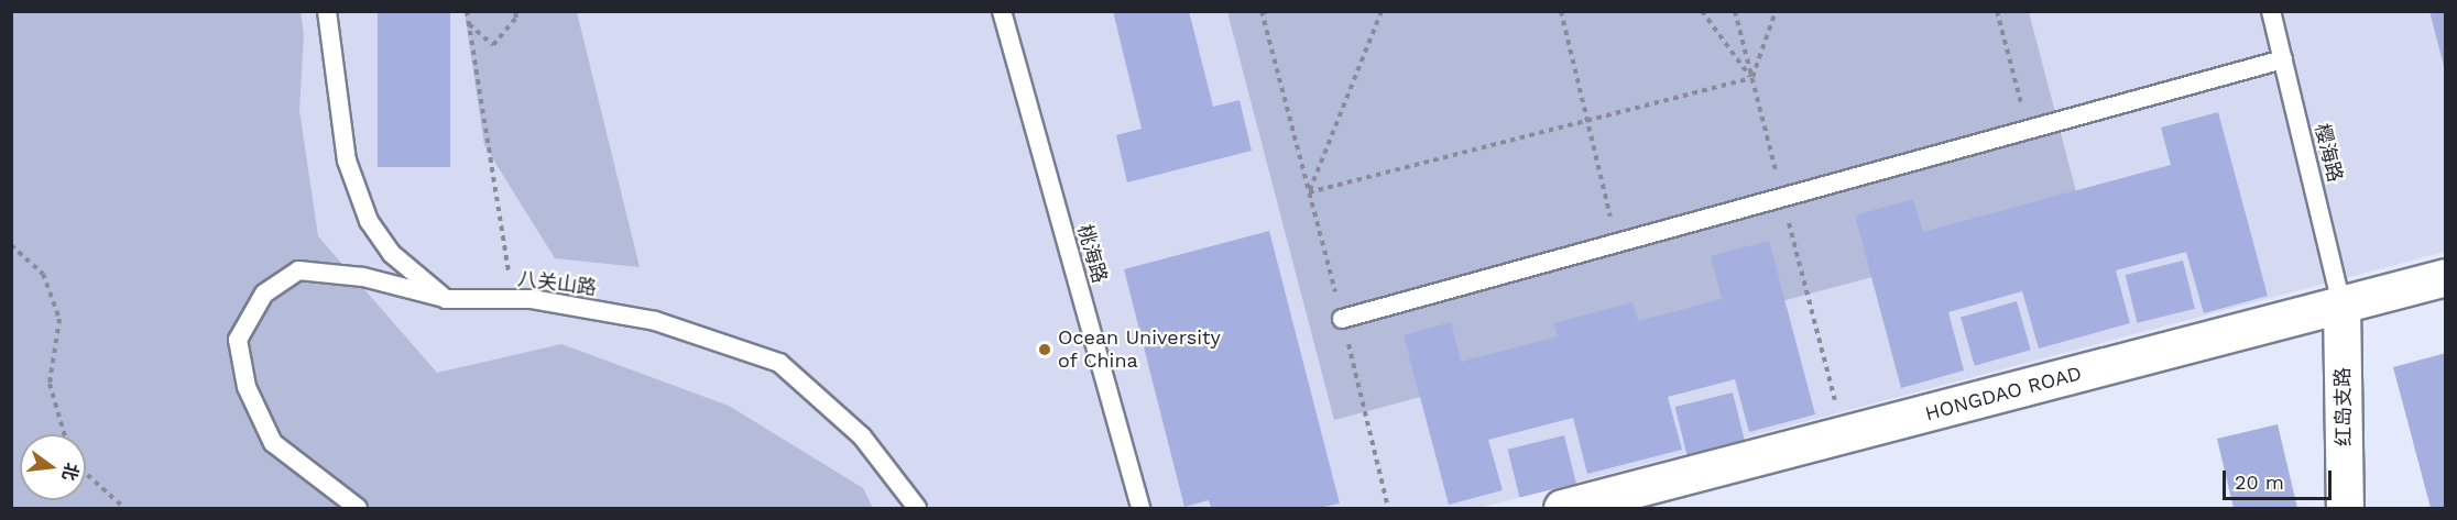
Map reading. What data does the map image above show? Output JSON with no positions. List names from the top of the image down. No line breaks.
{"streets":{"street":["HONGDAO ROAD","红岛支路"],"lane":["樱海路","桃海路","八关山路"]},"crossings":[["樱海路","HONGDAO ROAD"],["樱海路","红岛支路"],["HONGDAO ROAD","红岛支路"]],"places":["Ocean University of China"],"scale_bar":"20 m","north":"right"}
